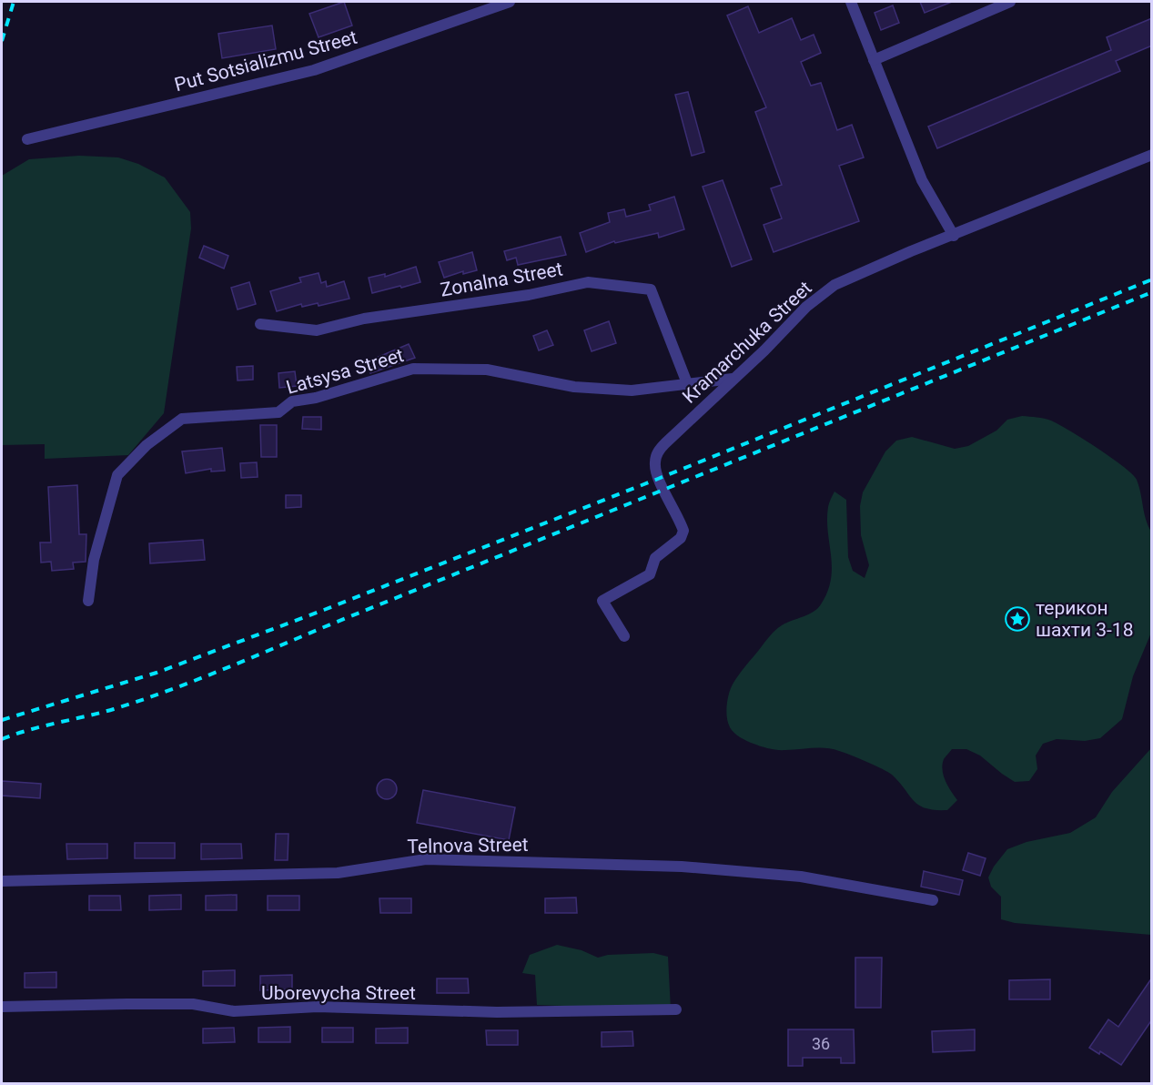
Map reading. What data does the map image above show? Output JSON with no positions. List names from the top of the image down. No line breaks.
{"streets":{"street":["Put Sotsializmu Street","Zonalna Street","Kramarchuka Street","Latsysa Street","Telnova Street","Uborevycha Street"]},"crossings":[["Zonalna Street","Latsysa Street"],["Kramarchuka Street","Latsysa Street"]],"places":{"place":["терикон шахти 3-18"]},"house_numbers":["36"]}
